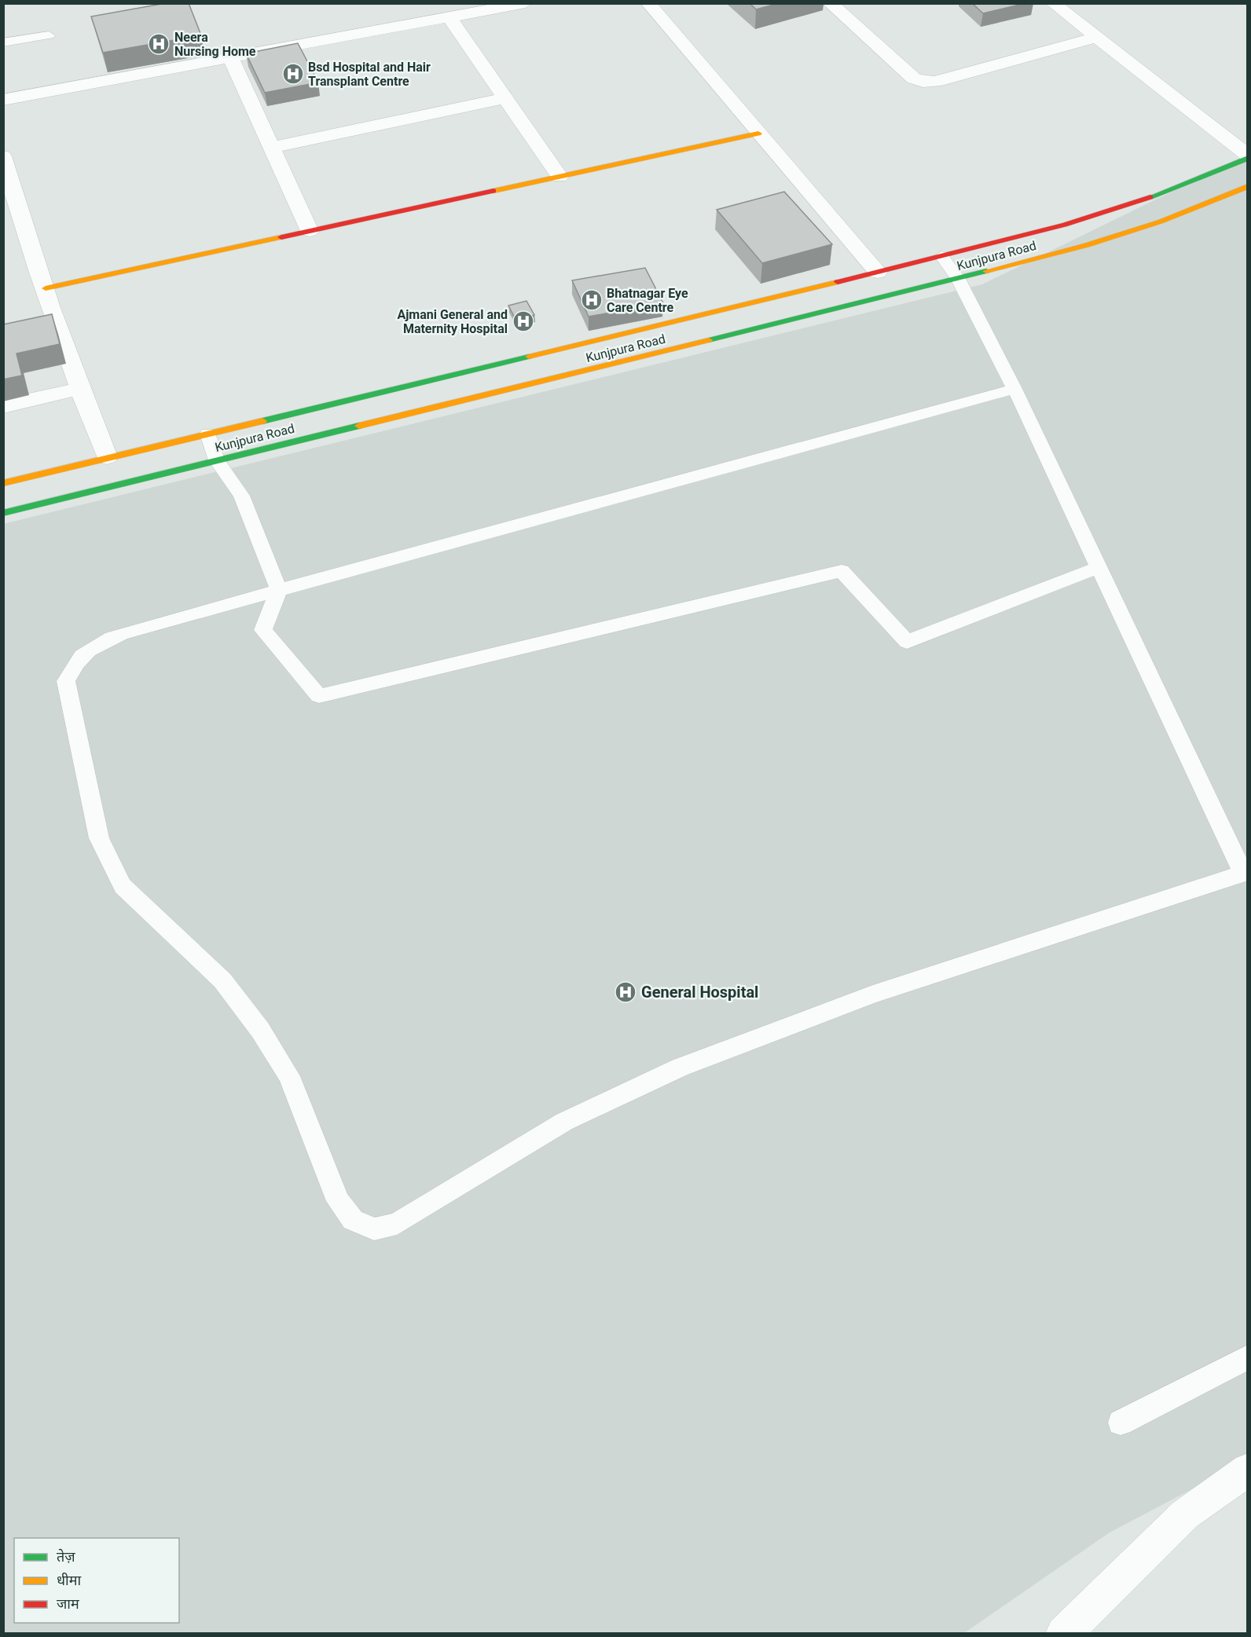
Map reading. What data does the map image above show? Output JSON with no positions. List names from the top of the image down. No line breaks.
{"streets":{"street":["Kunjpura Road"]},"places":{"hospital":["Neera Nursing Home","Bsd Hospital and Hair Transplant Centre","Bhatnagar Eye Care Centre","Ajmani General and Maternity Hospital","General Hospital"]},"legend":["तेज़","धीमा","जाम"]}
